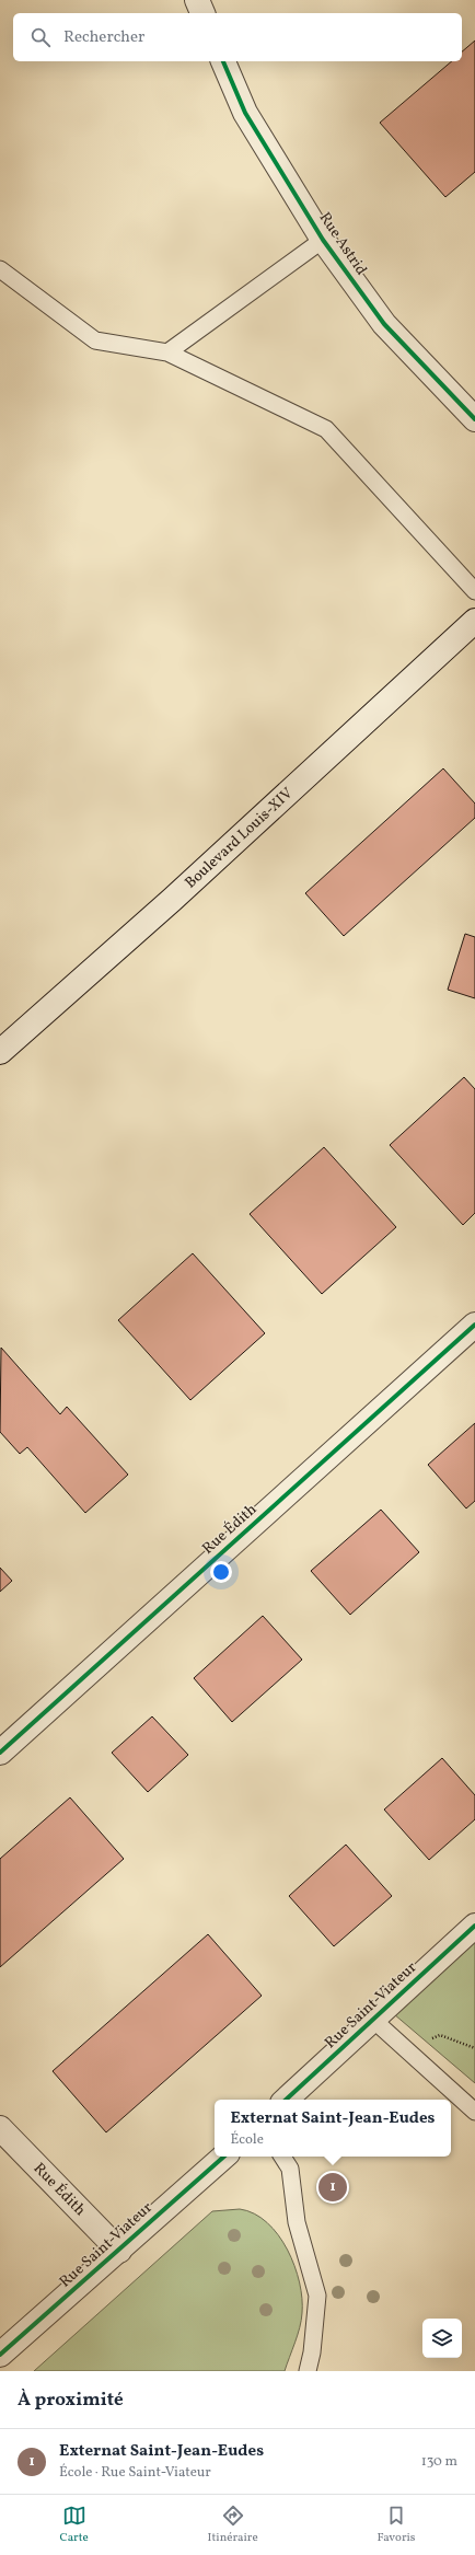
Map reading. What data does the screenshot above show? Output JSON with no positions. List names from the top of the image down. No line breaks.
{"streets":{"street":["Rue Astrid","Boulevard Louis-XIV","Rue Édith","Rue Saint-Viateur"]},"crossings":[["Rue Édith","Rue Saint-Viateur"]],"page":{"search":"Rechercher","popup":["Externat Saint-Jean-Eudes","École"],"pins":"1","heading":"À proximité","list":[{"mark":"1","name":"Externat Saint-Jean-Eudes","note":"École · Rue Saint-Viateur","value":"130 m"}],"nav":["Carte","Itinéraire","Favoris"]}}
